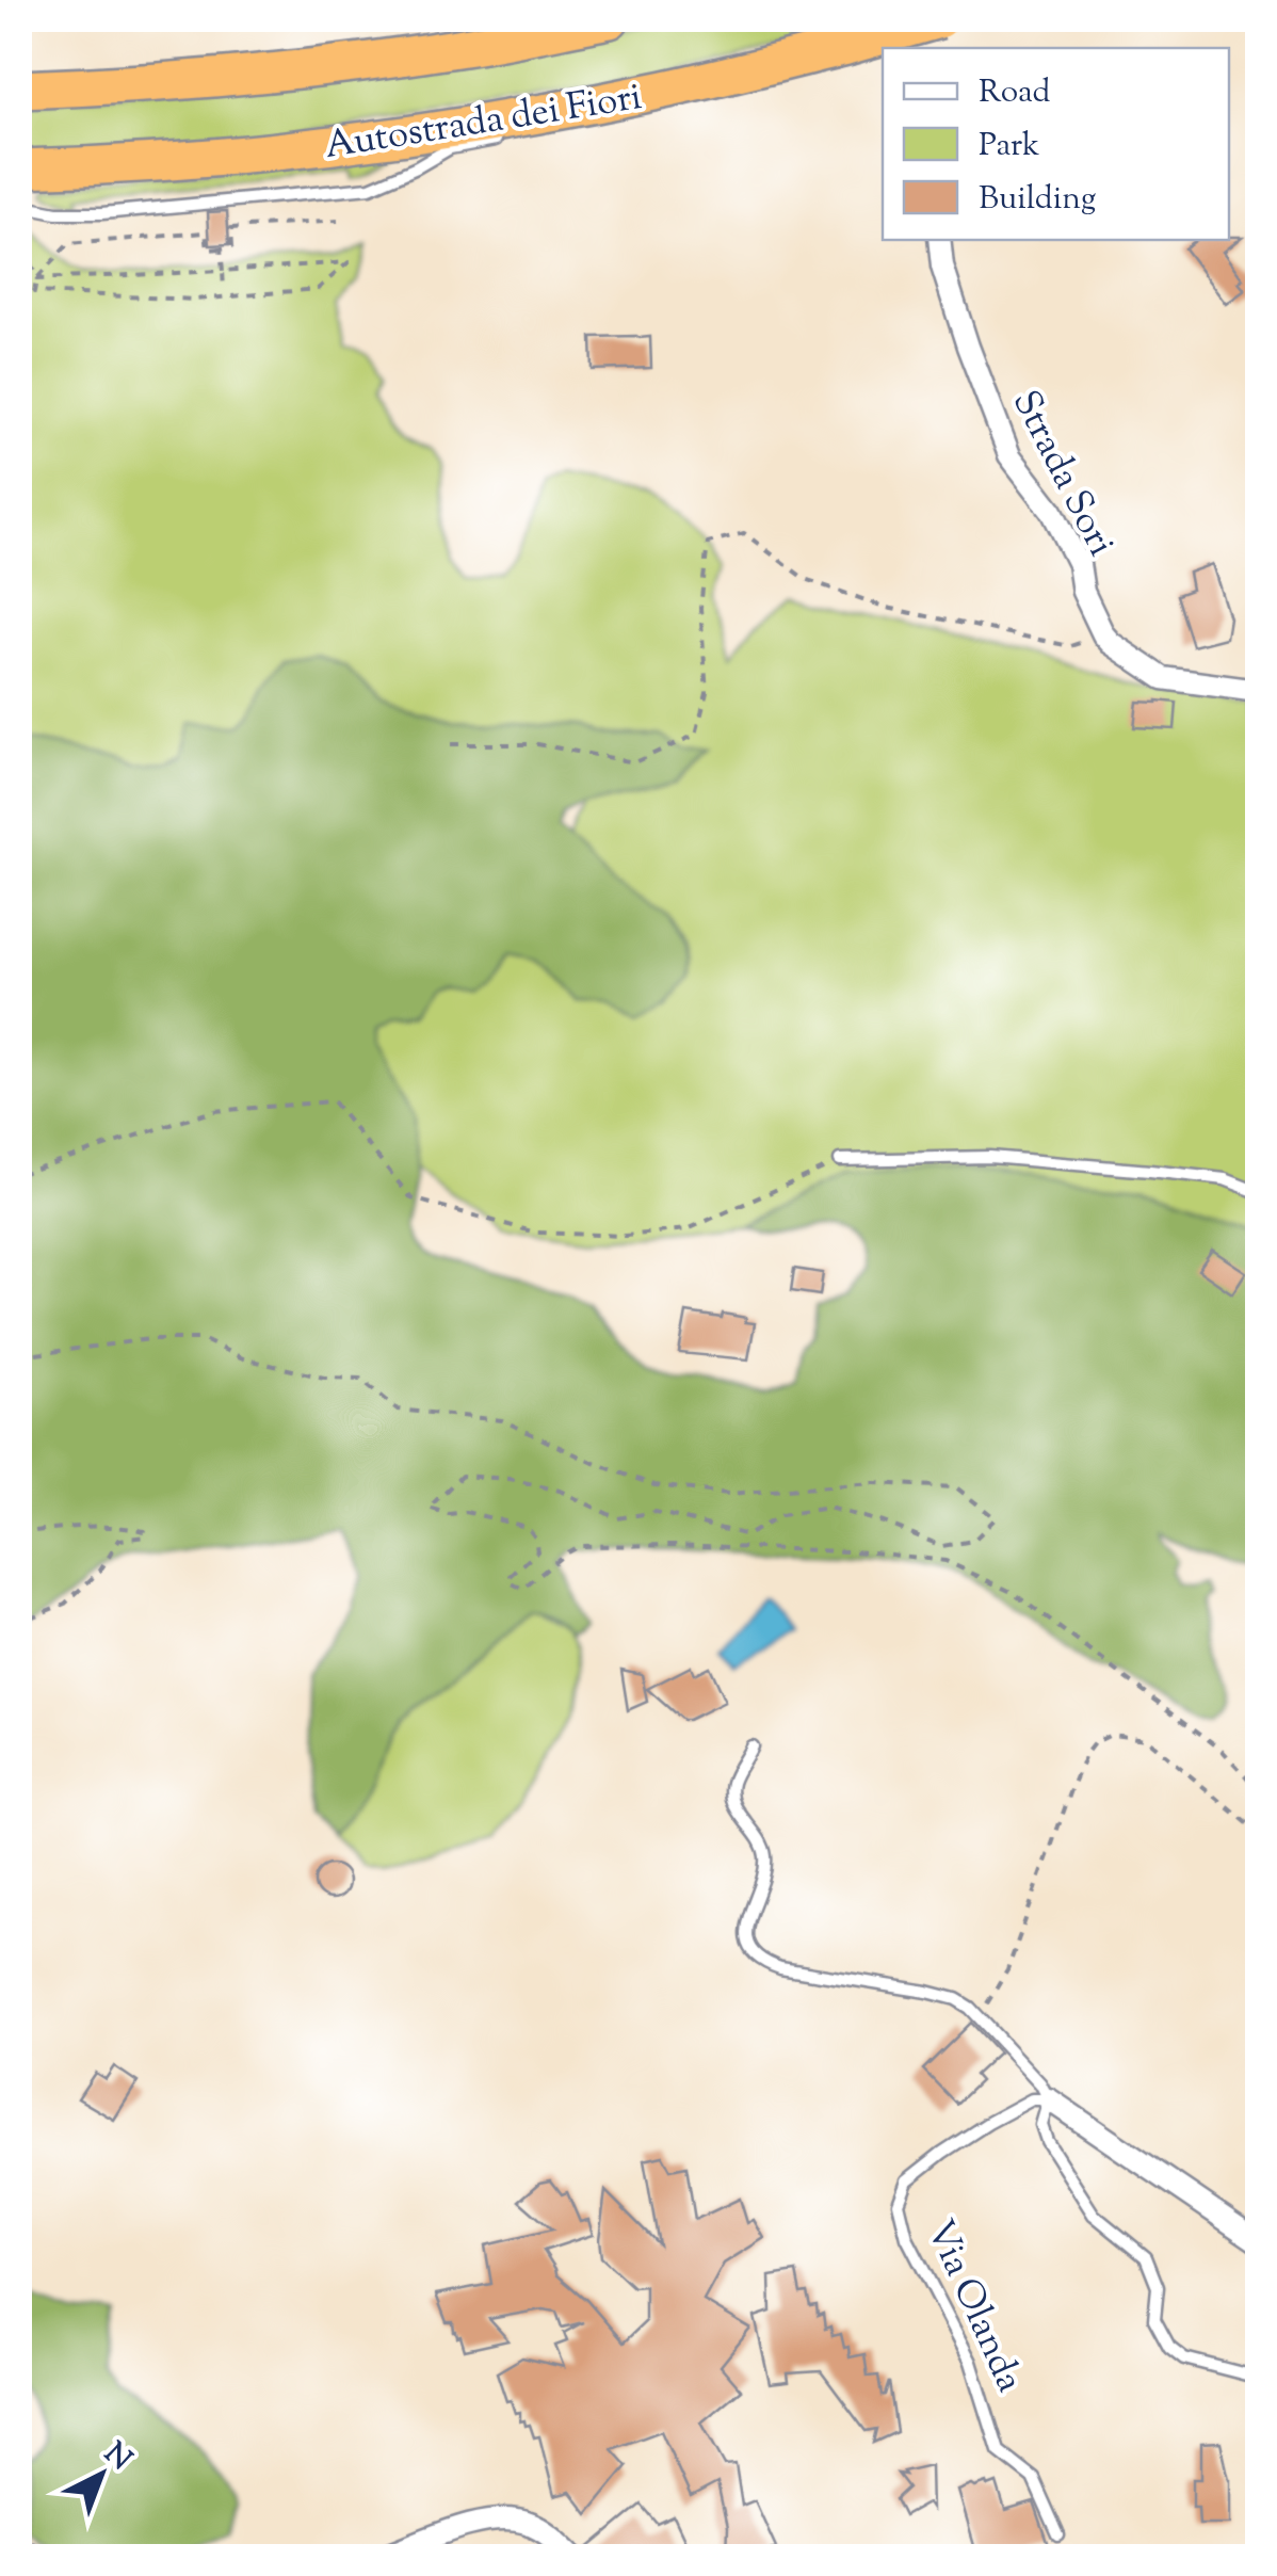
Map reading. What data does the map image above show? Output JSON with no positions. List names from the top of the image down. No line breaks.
{"streets":{"highway":["Autostrada dei Fiori"],"street":["Strada Sori"],"lane":["Via Olanda"]},"legend":["Road","Park","Building"],"north":"top right"}
